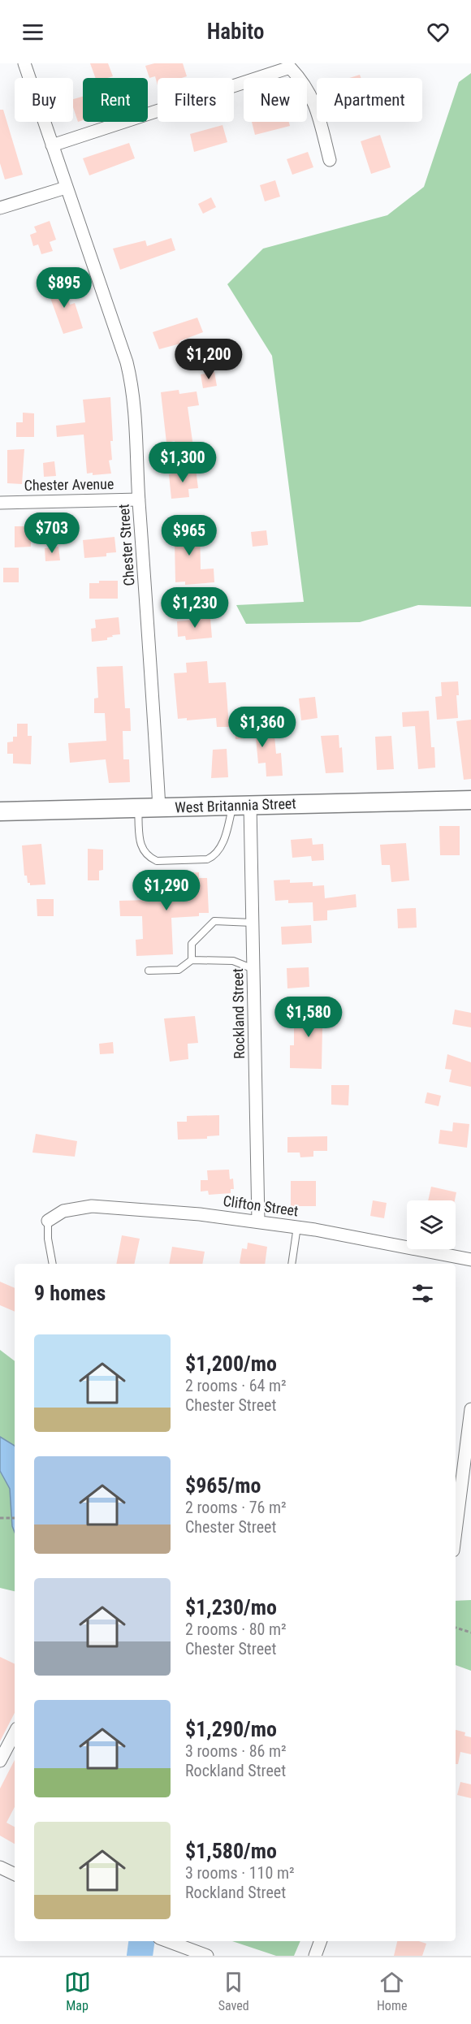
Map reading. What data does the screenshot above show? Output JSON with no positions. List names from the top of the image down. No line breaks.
{"streets":{"street":["Chester Avenue","Chester Street","West Britannia Street","Rockland Street","Clifton Street"]},"crossings":[["Chester Avenue","Chester Street"],["Chester Street","West Britannia Street"],["West Britannia Street","Rockland Street"],["Rockland Street","Clifton Street"]],"page":{"header":"Habito","chip":["Buy","Rent","Filters","New","Apartment"],"price":["$895","$1,200","$1,300","$703","$965","$1,230","$1,360","$1,290","$1,580"],"heading":"9 homes","list":[{"name":"$1,200/mo","note":"2 rooms · 64 m² · Chester Street"},{"name":"$965/mo","note":"2 rooms · 76 m² · Chester Street"},{"name":"$1,230/mo","note":"2 rooms · 80 m² · Chester Street"},{"name":"$1,290/mo","note":"3 rooms · 86 m² · Rockland Street"},{"name":"$1,580/mo","note":"3 rooms · 110 m² · Rockland Street"}],"tabs":["Map","Saved","Home"]}}
